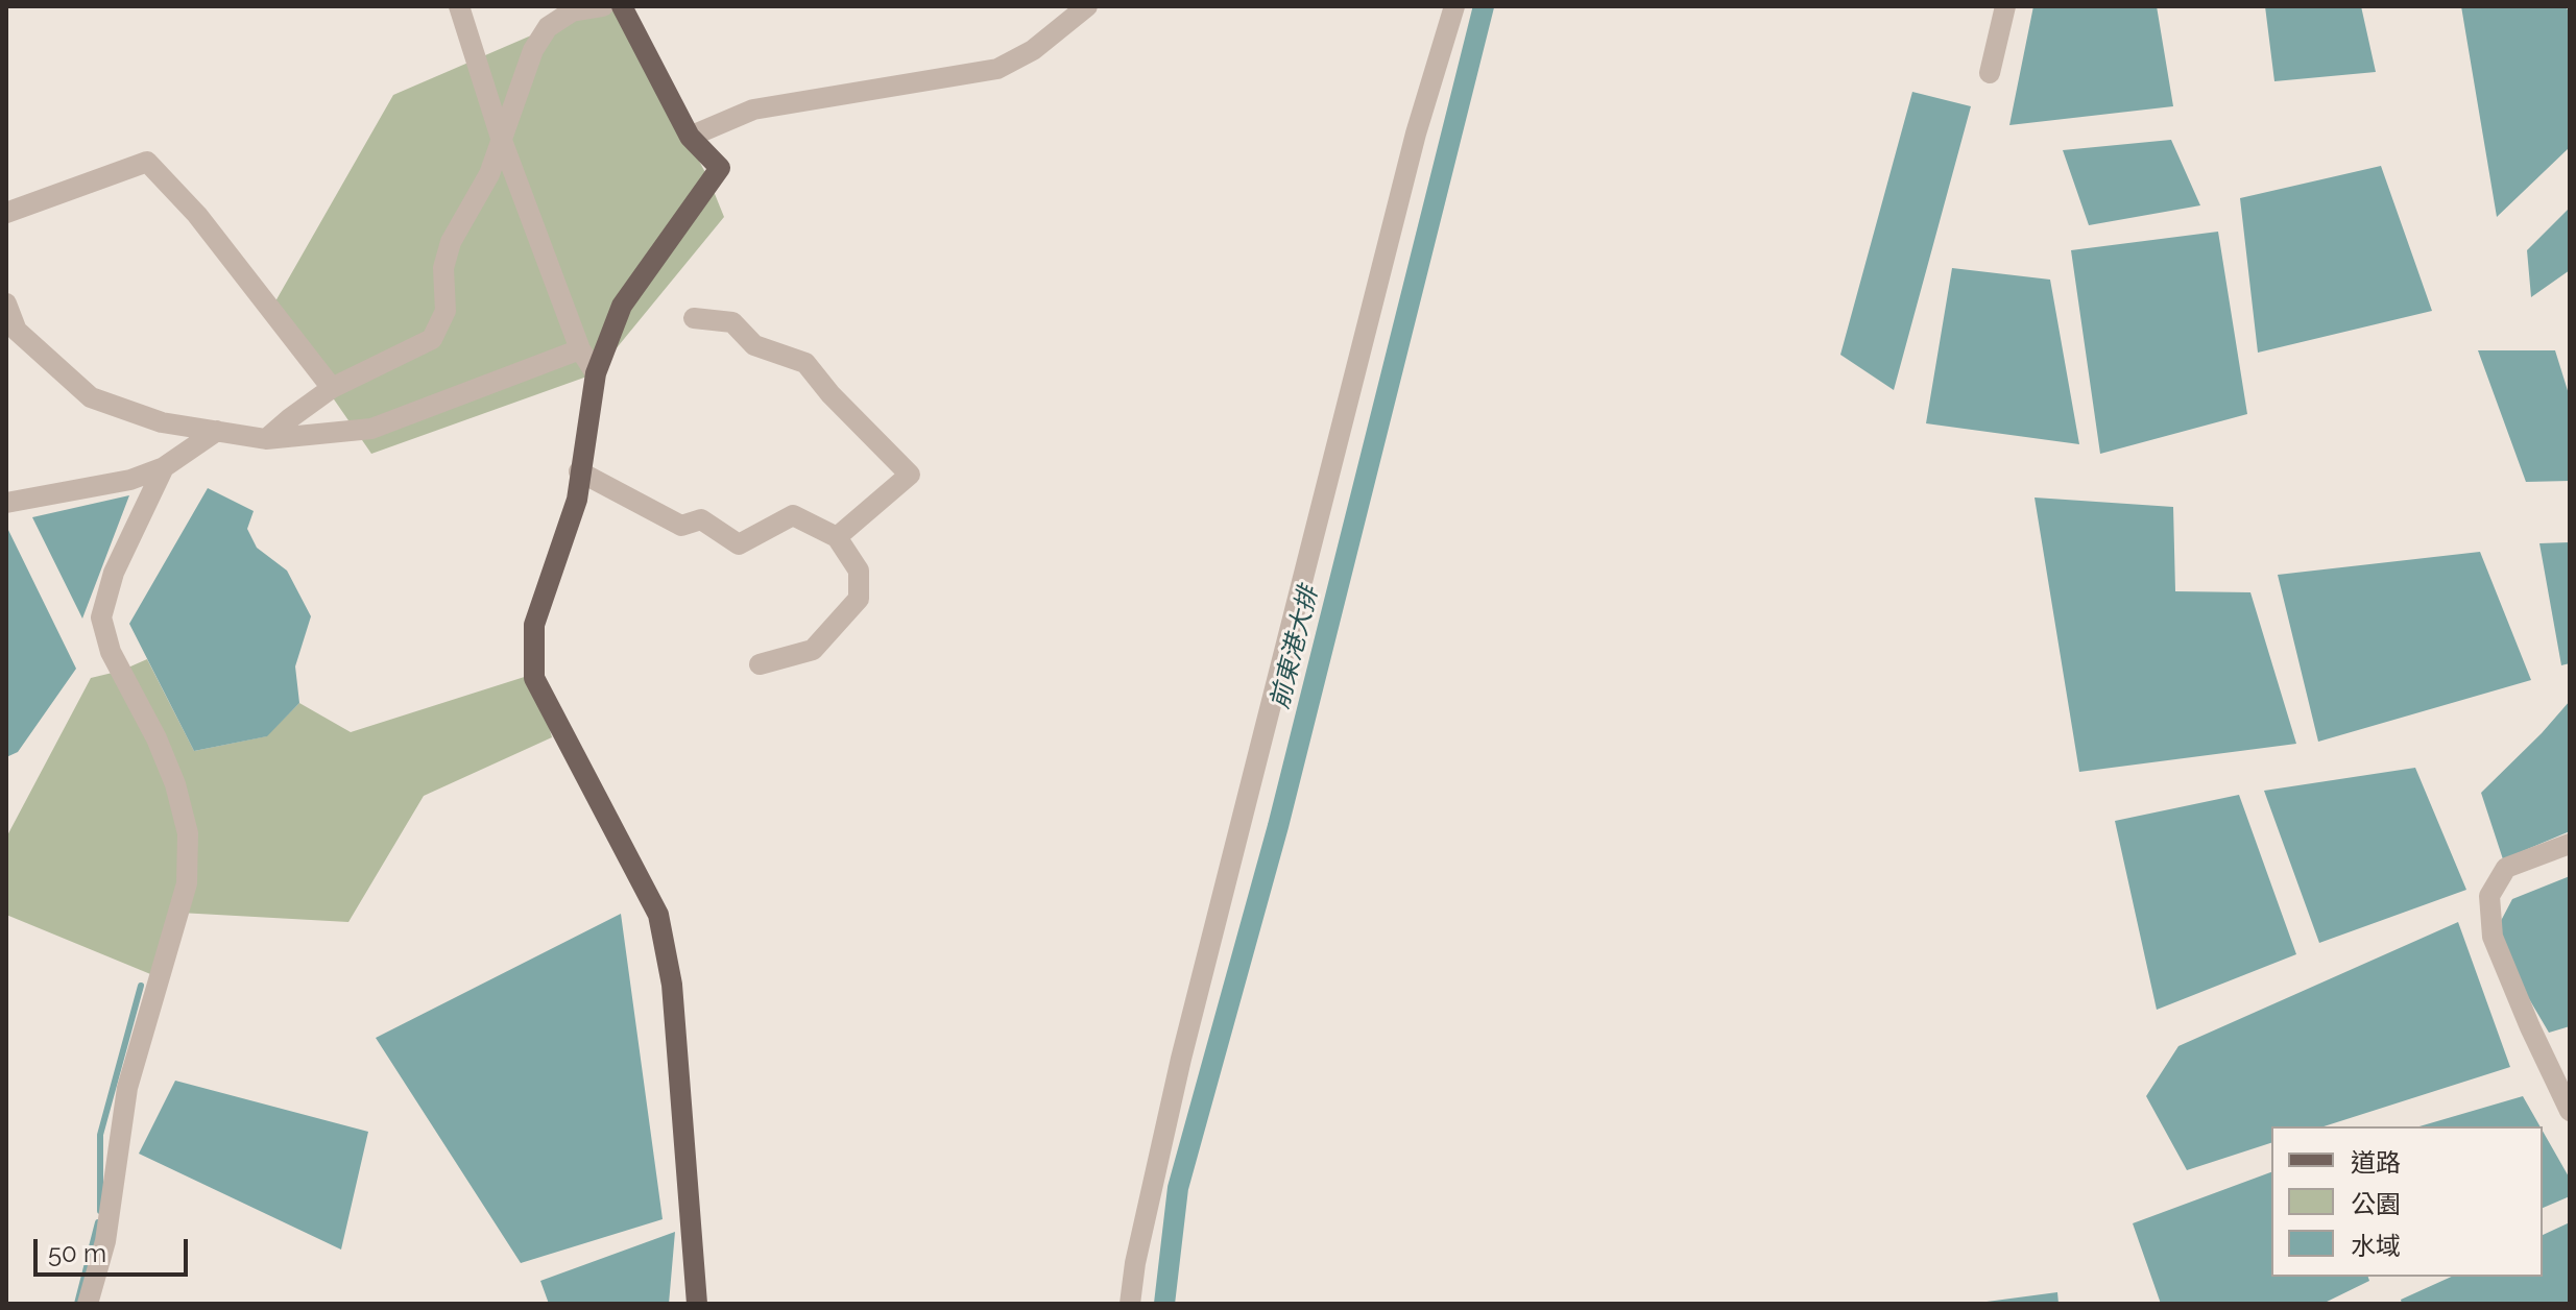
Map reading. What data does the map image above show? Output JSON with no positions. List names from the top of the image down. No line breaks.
{"water":["前東港大排"],"legend":["道路","公園","水域"],"scale_bar":"50 m"}
